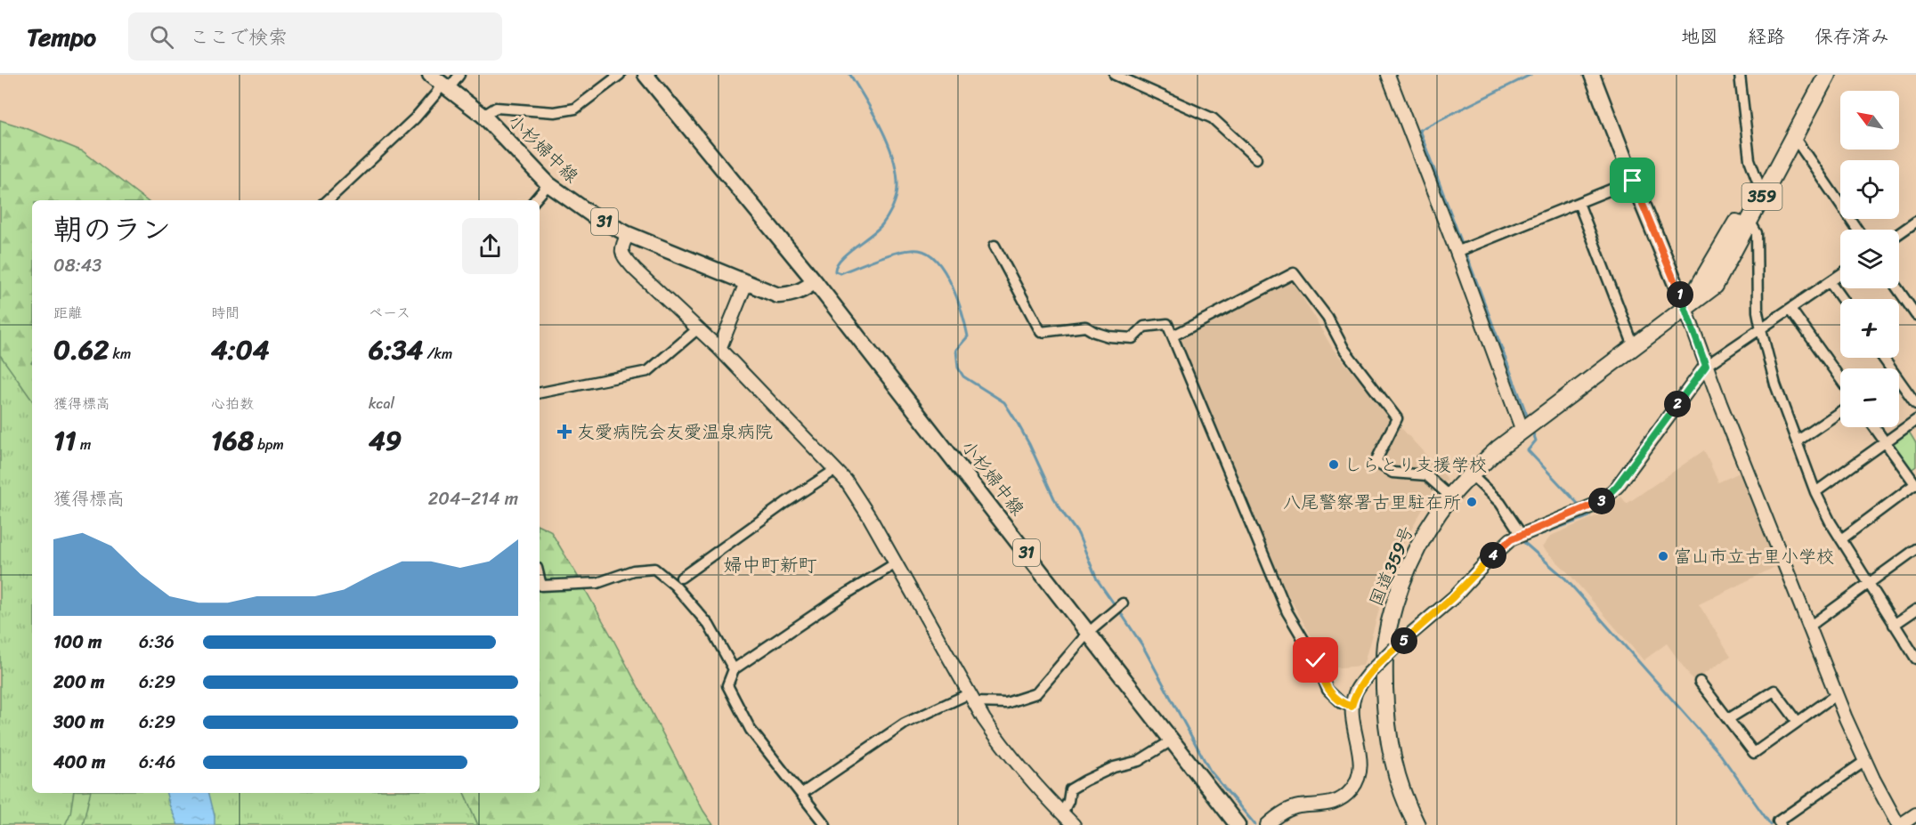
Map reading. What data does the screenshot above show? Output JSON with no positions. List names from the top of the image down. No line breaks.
{"streets":{"highway":["359","国道359号"],"main road":["小杉婦中線","31"]},"districts":["婦中町新町"],"places":{"health":["友愛病院会友愛温泉病院"],"other":["しらとり支援学校","八尾警察署古里駐在所","富山市立古里小学校"]},"north":"top left","page":{"header":"Tempo","search":"ここで検索","nav":["地図","経路","保存済み"],"map_buttons":["+","−"],"heading":["朝のラン","08:43"],"pins":["1","2","3","4","5"],"stats":[["距離","0.62 km"],["時間","4:04"],["ペース","6:34 /km"],["獲得標高","11 m"],["心拍数","168 bpm"],["kcal","49"]],"chart":["獲得標高","204–214 m"],"list":[{"name":"100 m","note":"6:36"},{"name":"200 m","note":"6:29"},{"name":"300 m","note":"6:29"},{"name":"400 m","note":"6:46"}]}}
